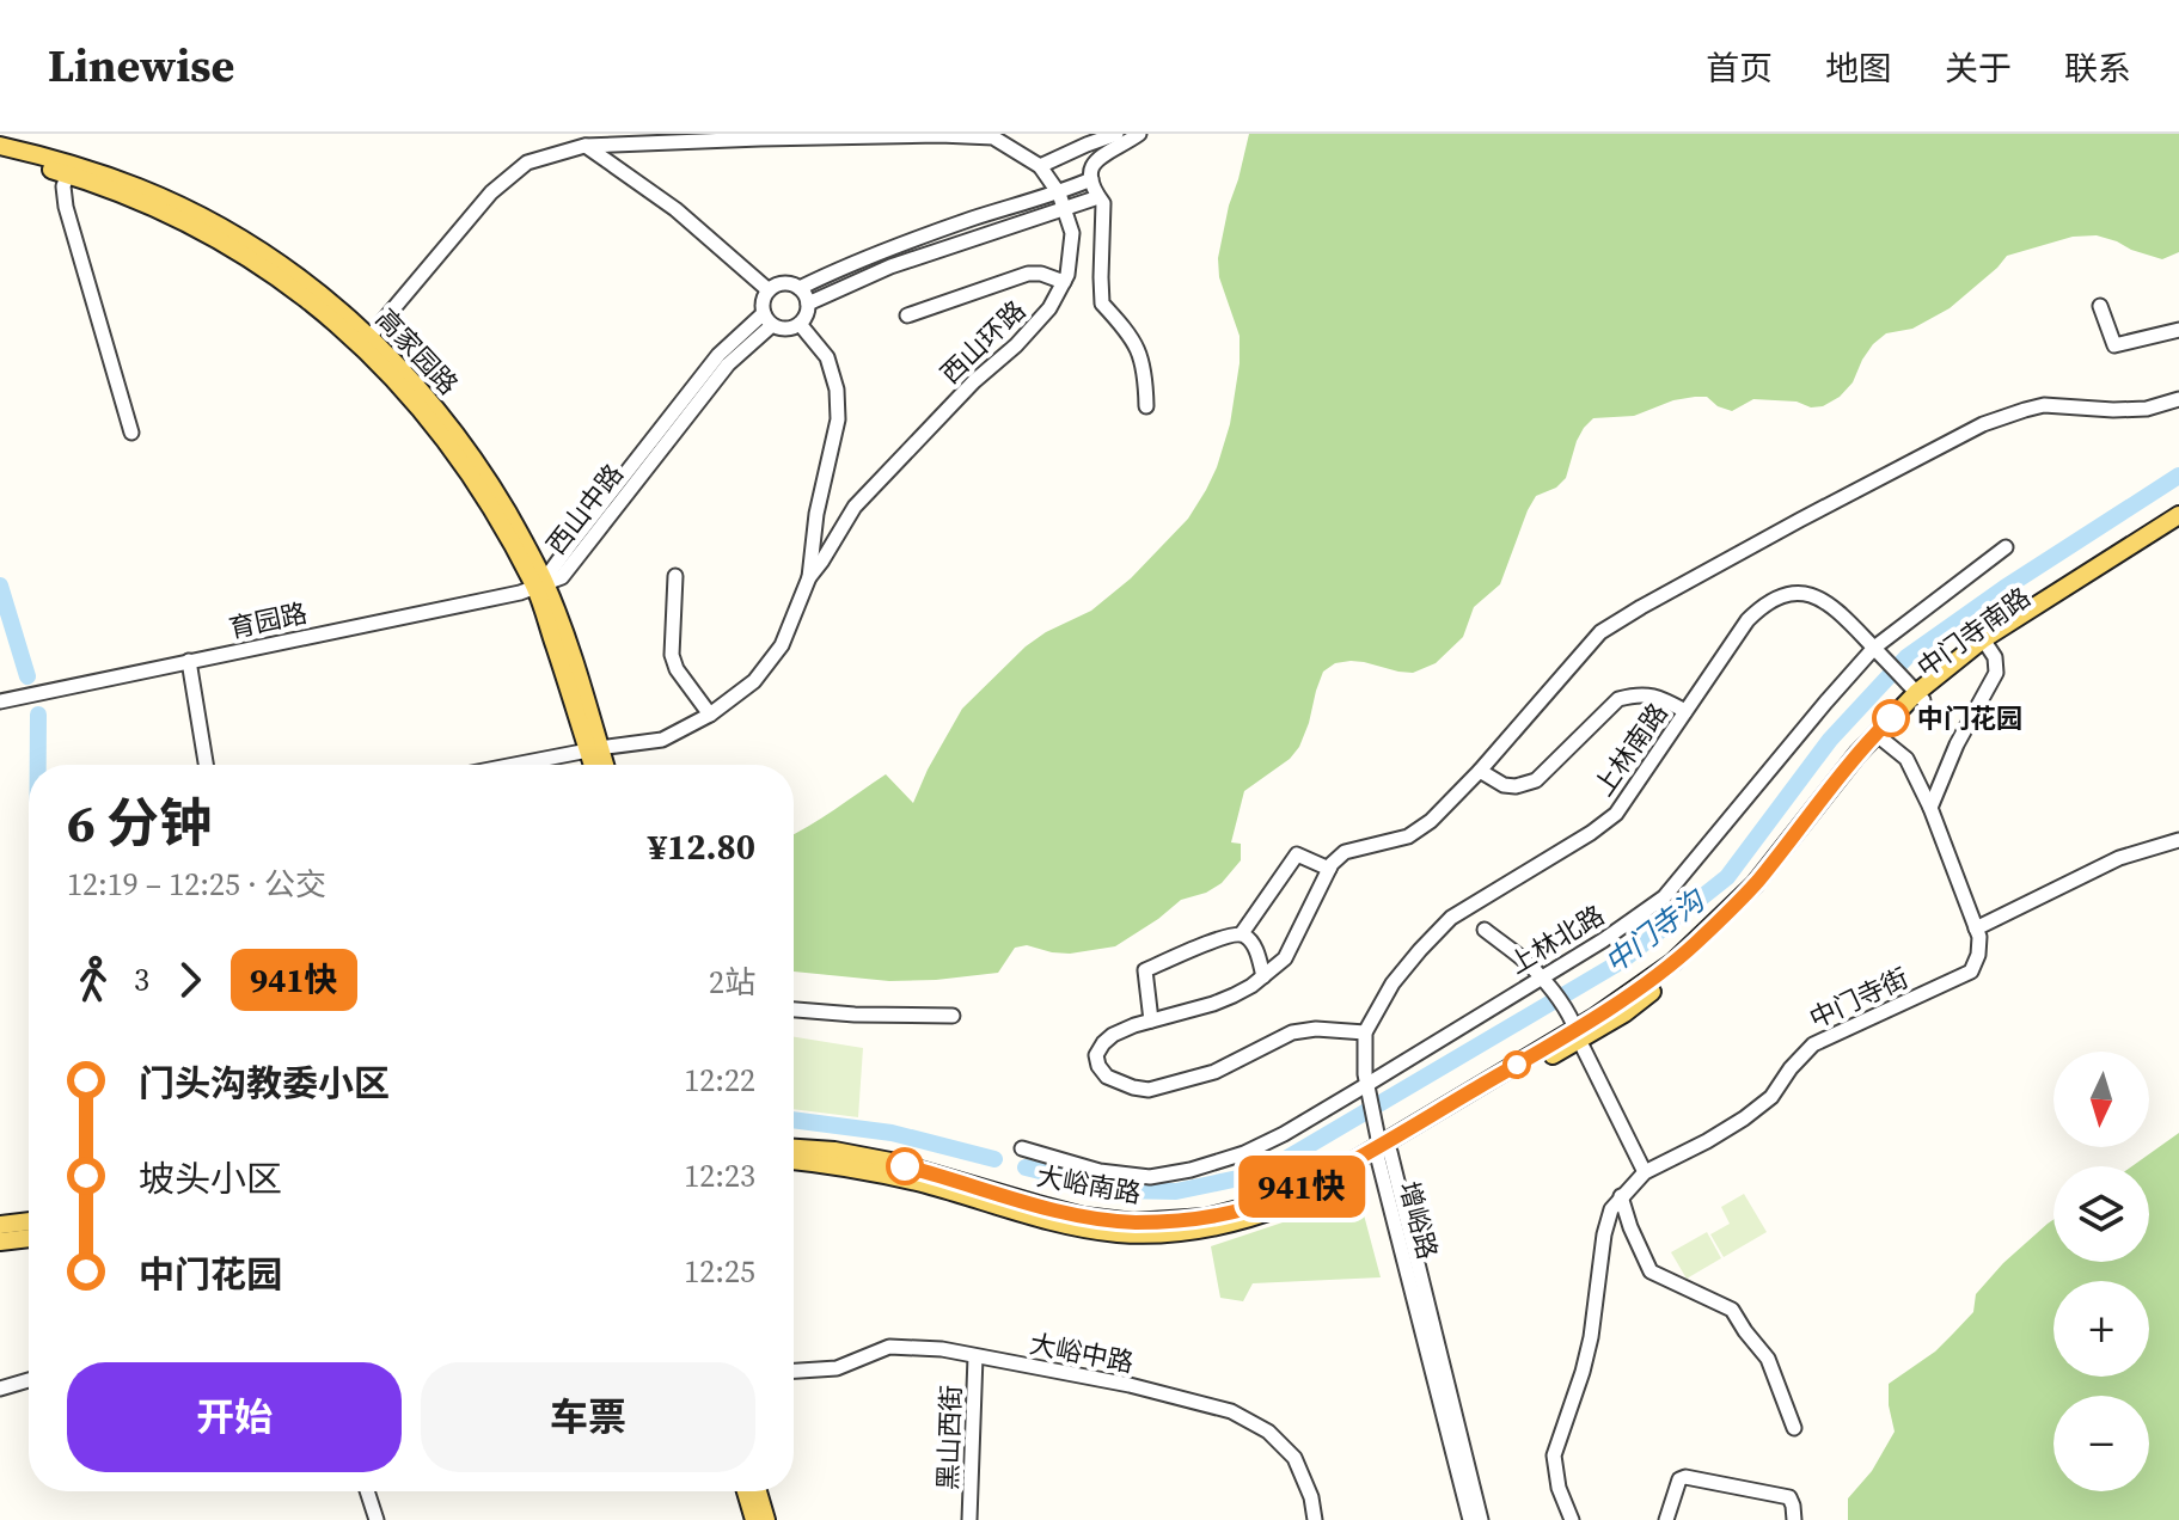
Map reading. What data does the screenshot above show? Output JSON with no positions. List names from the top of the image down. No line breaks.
{"streets":{"main road":["高家园路","中门寺南路","大峪南路"],"street":["西山环路","西山中路","育园路","上林南路","上林北路","中门寺街","增峪路","大峪中路","黑山西街"]},"crossings":[["西山环路","高家园路"],["高家园路","西山中路"],["高家园路","育园路"],["西山中路","育园路"],["中门寺南路","上林南路"],["中门寺南路","中门寺街"],["中门寺南路","大峪南路"],["中门寺南路","增峪路"],["上林南路","上林北路"],["大峪南路","增峪路"],["大峪中路","黑山西街"]],"water":["中门寺沟"],"places":["中门花园"],"lines":["bus line 941快"],"north":"bottom","page":{"header":"Linewise","nav":["首页","地图","关于","联系"],"on_map":"941快","heading":["6 分钟","12:19 – 12:25 · 公交","¥12.80"],"legs":["3","941快","2站"],"list":[{"name":"门头沟教委小区","value":"12:22"},{"name":"坡头小区","value":"12:23"},{"name":"中门花园","value":"12:25"}],"map_buttons":["+","−"],"buttons":["开始","车票"]}}
